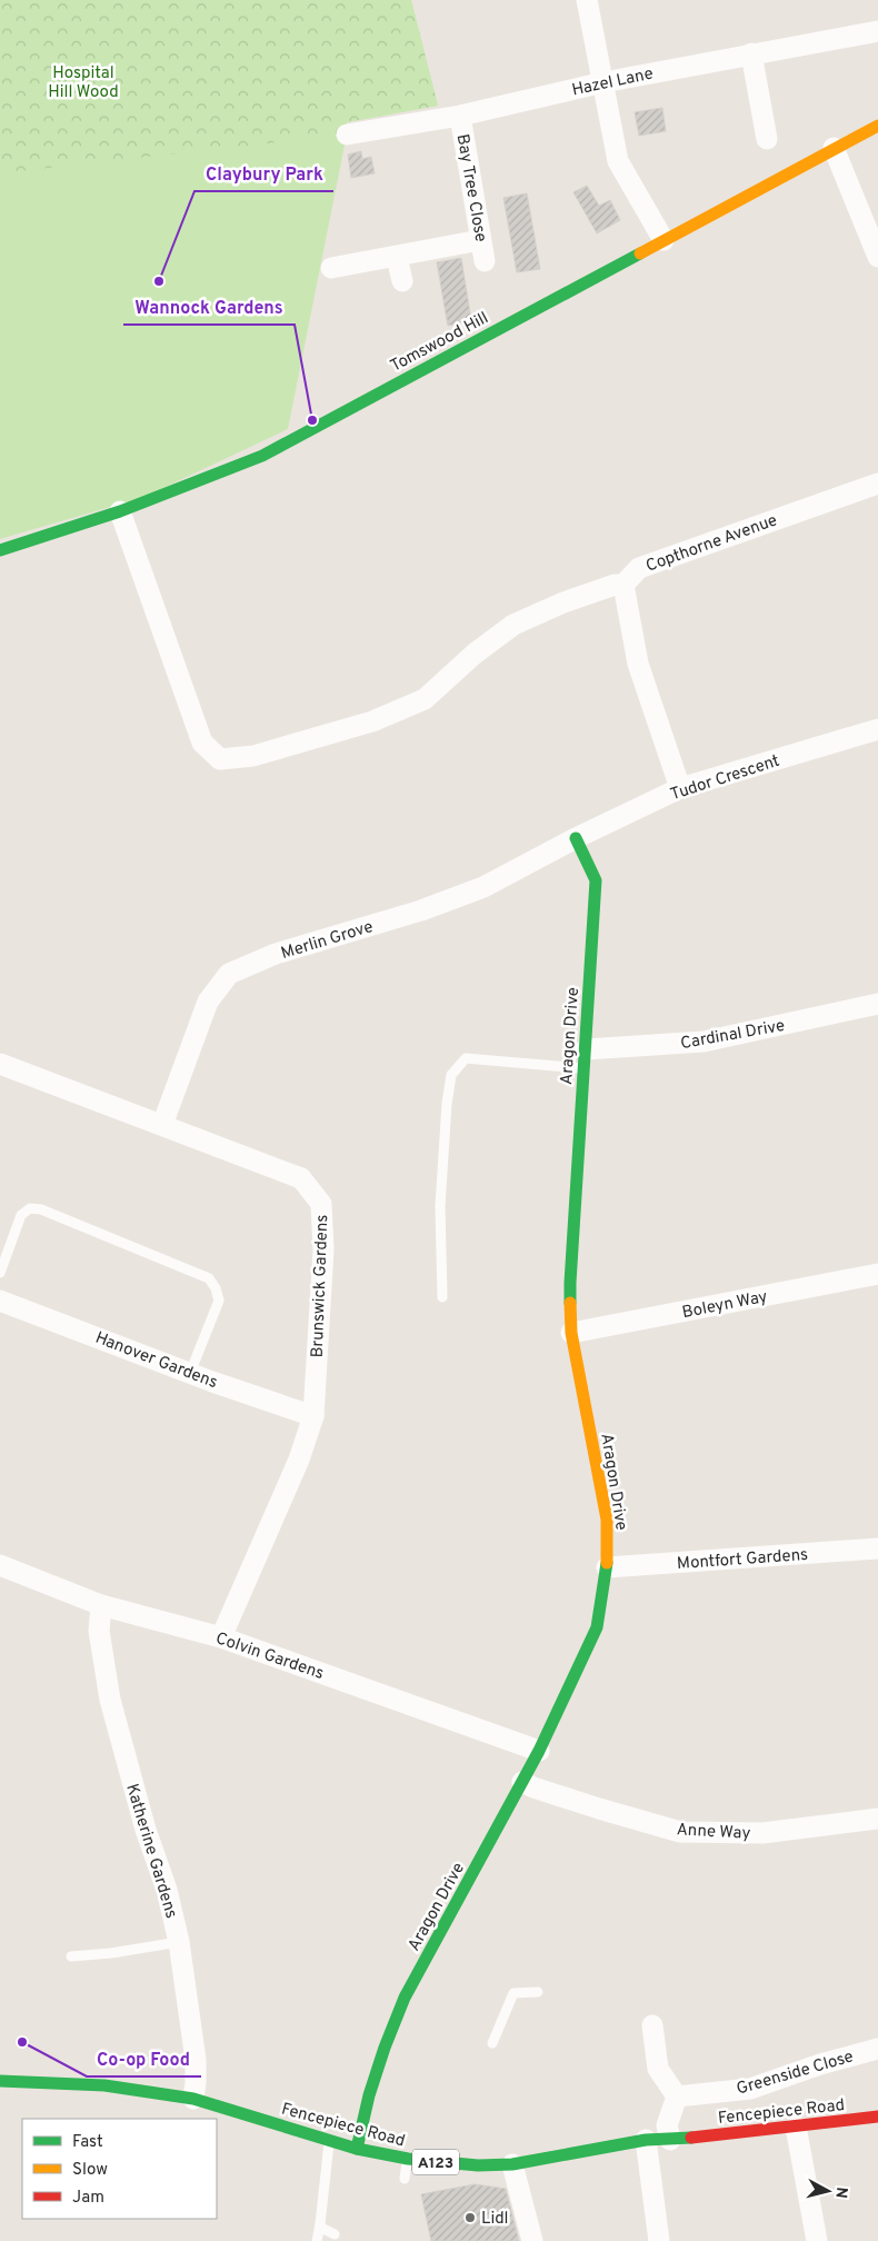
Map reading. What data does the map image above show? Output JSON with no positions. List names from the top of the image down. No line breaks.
{"streets":{"street":["Hazel Lane","Bay Tree Close","Tomswood Hill","Copthorne Avenue","Tudor Crescent","Merlin Grove","Cardinal Drive","Aragon Drive","Brunswick Gardens","Boleyn Way","Hanover Gardens","Montfort Gardens","Colvin Gardens","Anne Way","Katherine Gardens","Greenside Close","Fencepiece Road","A123"]},"crossings":[["Hazel Lane","Bay Tree Close"],["Tudor Crescent","Merlin Grove"],["Tudor Crescent","Aragon Drive"],["Merlin Grove","Aragon Drive"],["Merlin Grove","Brunswick Gardens"],["Cardinal Drive","Aragon Drive"],["Aragon Drive","Boleyn Way"],["Aragon Drive","Montfort Gardens"],["Aragon Drive","Colvin Gardens"],["Aragon Drive","Anne Way"],["Aragon Drive","Fencepiece Road"],["Brunswick Gardens","Hanover Gardens"],["Brunswick Gardens","Colvin Gardens"],["Colvin Gardens","Katherine Gardens"],["Katherine Gardens","Fencepiece Road"]],"parks":["Hospital Hill Wood"],"places":["Claybury Park","Wannock Gardens","Co-op Food","Lidl"],"legend":["Fast","Slow","Jam"],"north":"right"}
